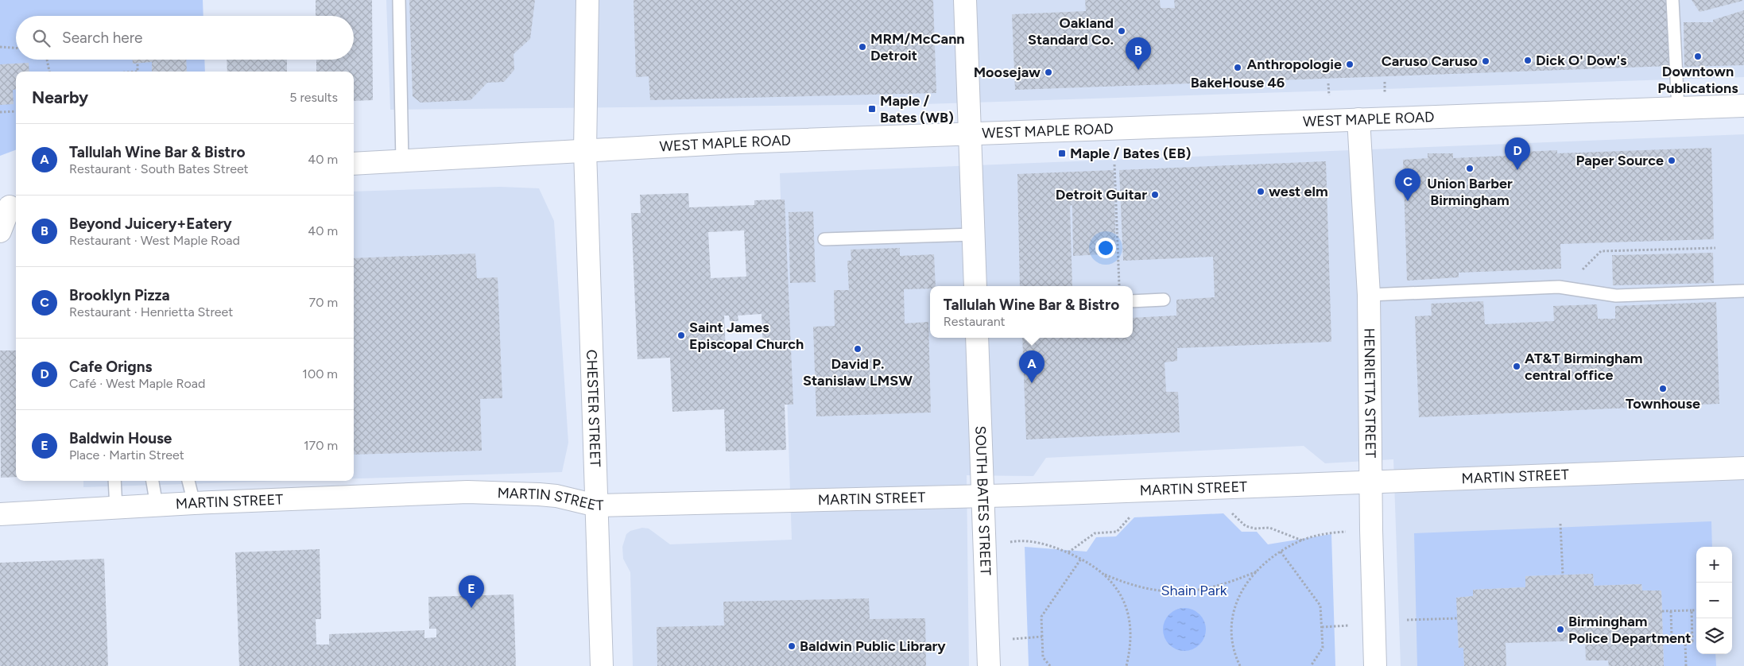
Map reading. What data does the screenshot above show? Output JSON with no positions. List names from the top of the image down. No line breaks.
{"streets":{"street":["WEST MAPLE ROAD","HENRIETTA STREET","CHESTER STREET","MARTIN STREET","SOUTH BATES STREET"]},"crossings":[["WEST MAPLE ROAD","HENRIETTA STREET"],["WEST MAPLE ROAD","CHESTER STREET"],["HENRIETTA STREET","MARTIN STREET"],["CHESTER STREET","MARTIN STREET"],["MARTIN STREET","SOUTH BATES STREET"]],"parks":["Shain Park"],"places":{"other":["Oakland Standard Co.","MRM/McCann Detroit","Downtown Publications","Dick O' Dow's","Caruso Caruso","Anthropologie","BakeHouse 46","Moosejaw","Paper Source","Union Barber Birmingham","west elm","Detroit Guitar","Saint James Episcopal Church","David P. Stanislaw LMSW","AT&T Birmingham central office","Townhouse","Birmingham Police Department","Baldwin Public Library"],"transit":["Maple / Bates (WB)","Maple / Bates (EB)"]},"page":{"search":"Search here","pins":["B","D","C","A","E"],"heading":["Nearby","5 results"],"list":[{"mark":"A","name":"Tallulah Wine Bar & Bistro","note":"Restaurant · South Bates Street","value":"40 m"},{"mark":"B","name":"Beyond Juicery+Eatery","note":"Restaurant · West Maple Road","value":"40 m"},{"mark":"C","name":"Brooklyn Pizza","note":"Restaurant · Henrietta Street","value":"70 m"},{"mark":"D","name":"Cafe Origns","note":"Café · West Maple Road","value":"100 m"},{"mark":"E","name":"Baldwin House","note":"Place · Martin Street","value":"170 m"}],"popup":["Tallulah Wine Bar & Bistro","Restaurant"],"map_buttons":["+","−"]}}
